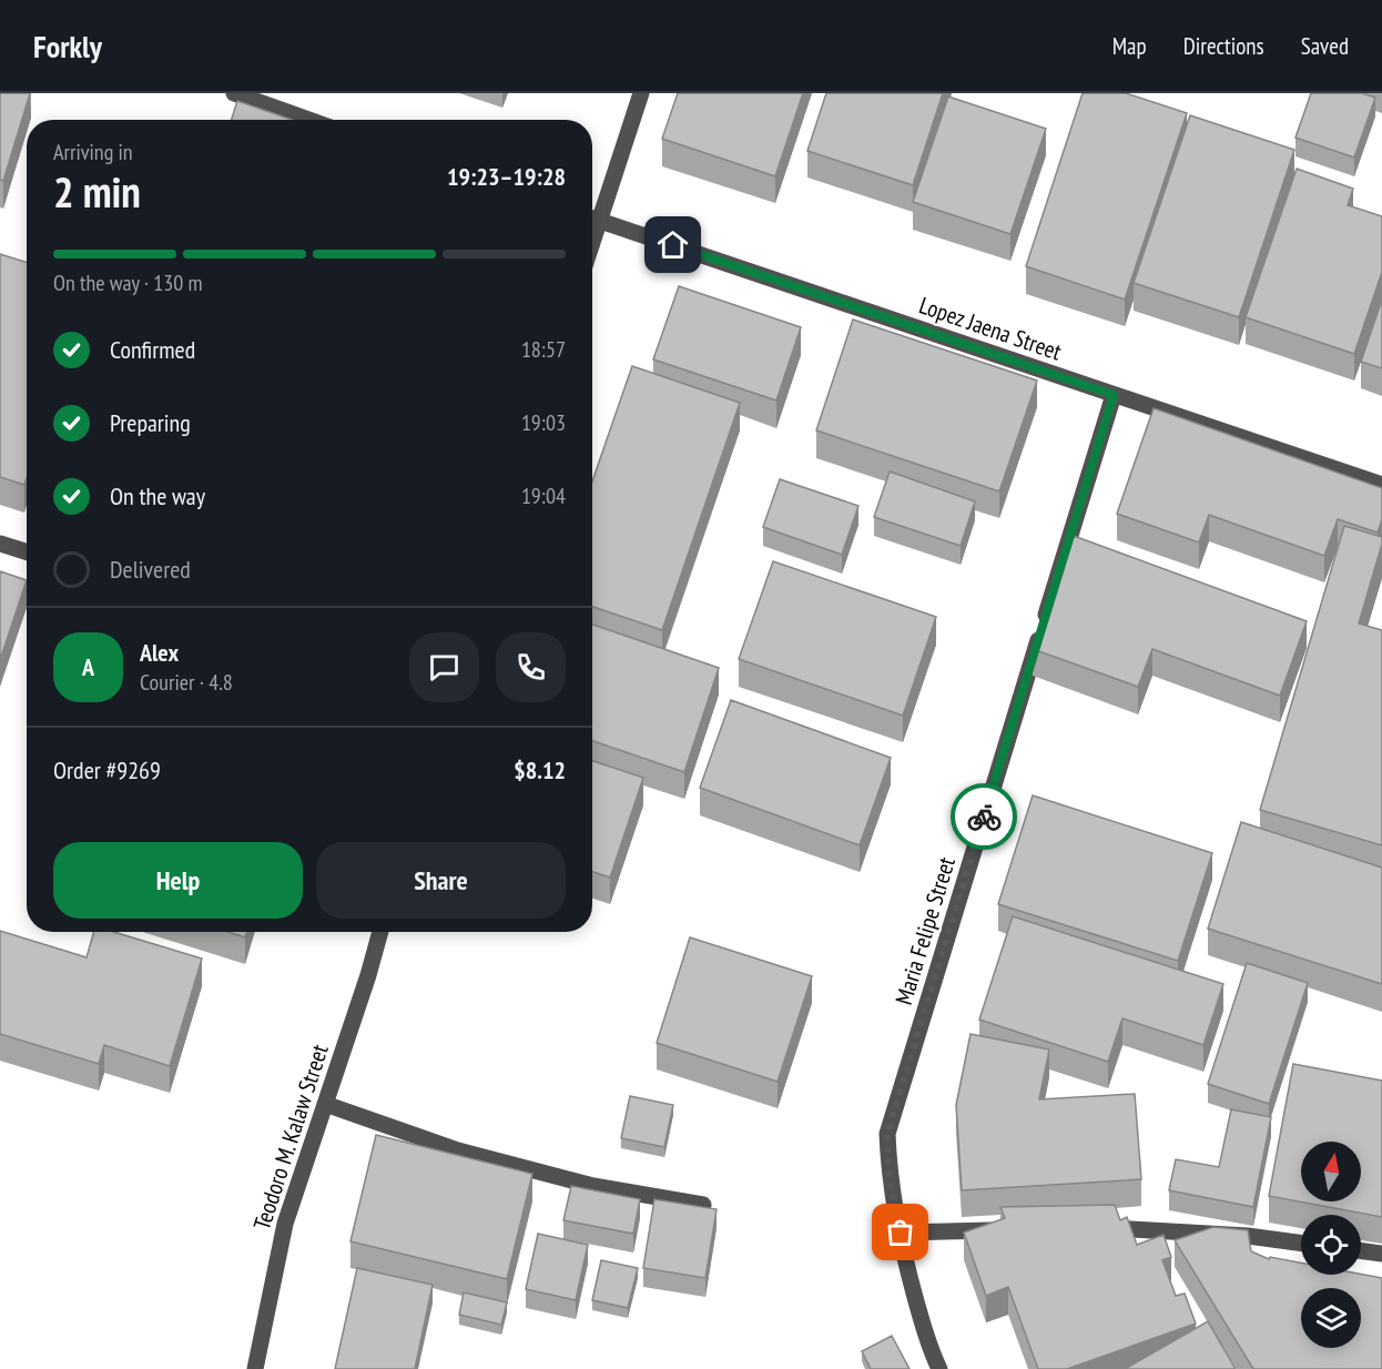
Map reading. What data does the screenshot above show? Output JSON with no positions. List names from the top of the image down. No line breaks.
{"streets":{"street":["Lopez Jaena Street","Maria Felipe Street","Teodoro M. Kalaw Street"]},"crossings":[["Lopez Jaena Street","Maria Felipe Street"]],"north":"top","page":{"header":"Forkly","nav":["Map","Directions","Saved"],"heading":["2 min","Arriving in","19:23–19:28"],"panel":["Alex","Courier · 4.8","Order #9269","$8.12"],"bar":"On the way · 130 m","list":[["Confirmed","18:57"],["Preparing","19:03"],["On the way","19:04"],"Delivered"],"round":"A","buttons":["Help","Share"]}}
